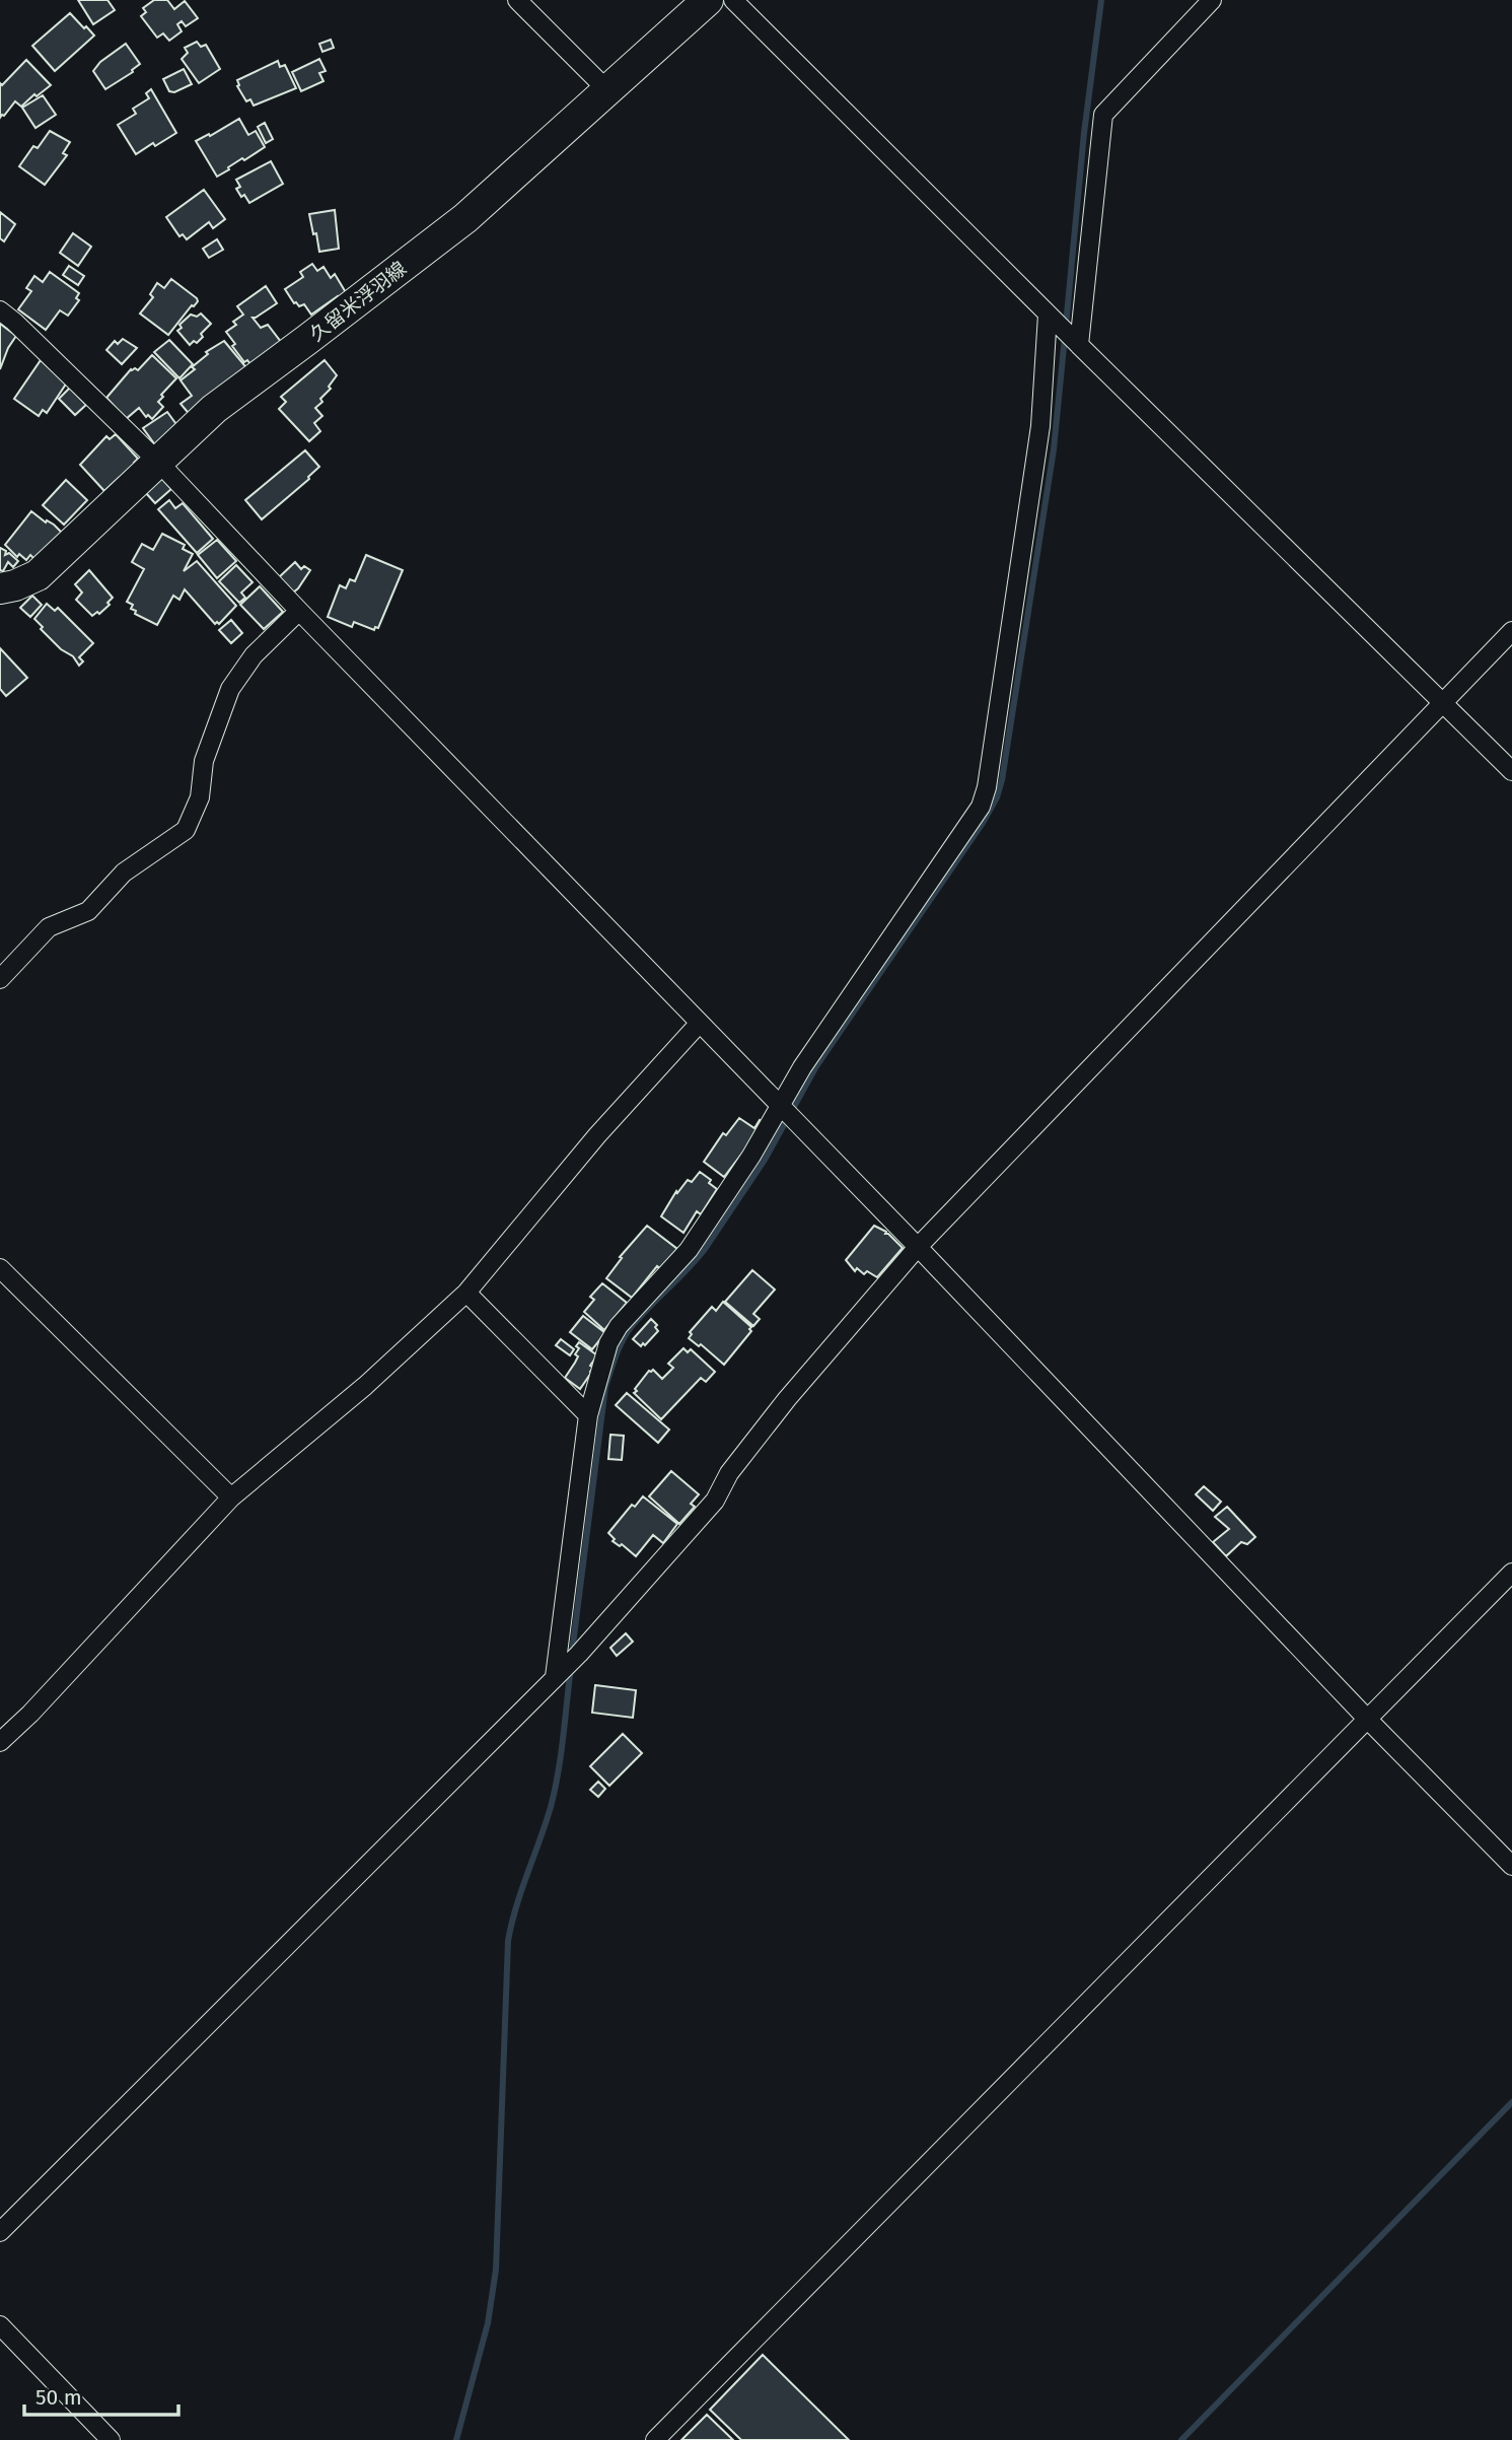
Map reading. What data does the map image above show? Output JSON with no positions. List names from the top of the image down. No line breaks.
{"streets":{"main road":["久留米浮羽線"]},"scale_bar":"50 m"}
